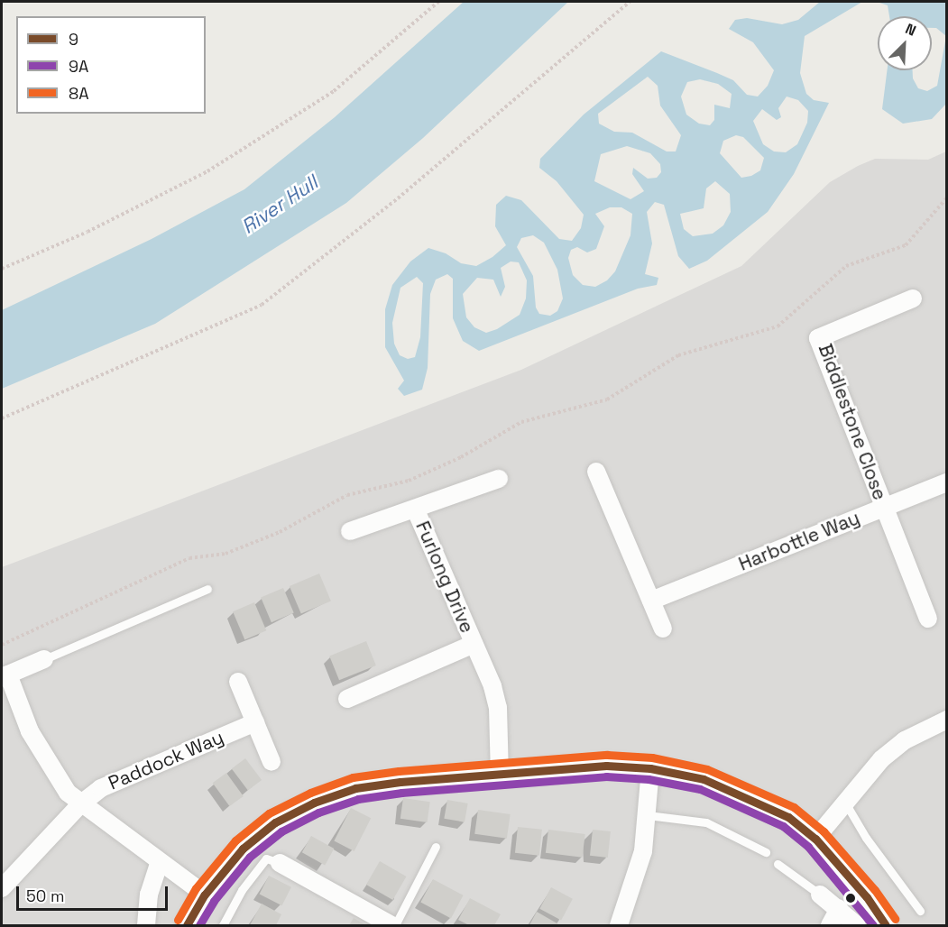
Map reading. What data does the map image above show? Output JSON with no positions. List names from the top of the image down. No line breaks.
{"streets":{"street":["Biddlestone Close","Harbottle Way","Furlong Drive","Paddock Way"]},"crossings":[["Biddlestone Close","Harbottle Way"]],"water":["River Hull"],"lines":["transit line 8A","transit line 9","transit line 9A"],"legend":["9","9A","8A"],"scale_bar":"50 m","north":"top right"}
